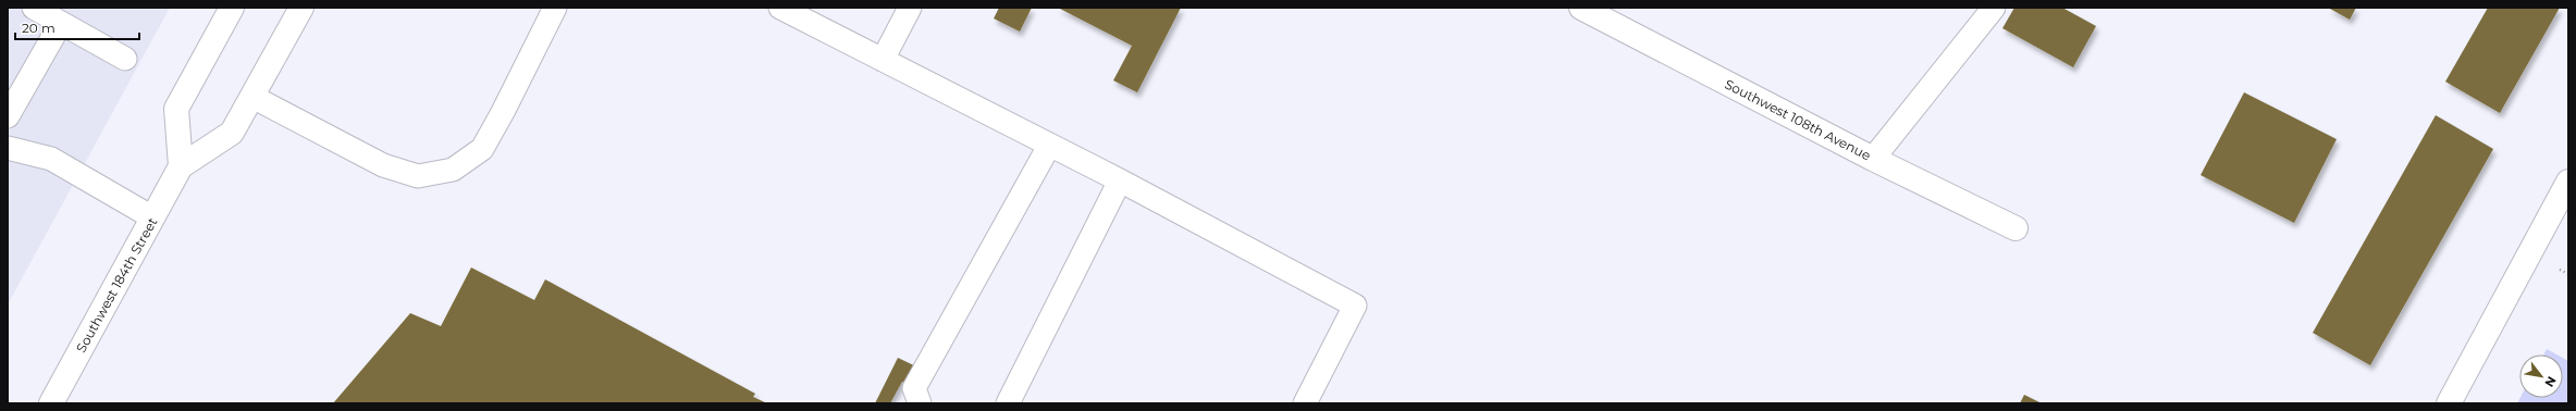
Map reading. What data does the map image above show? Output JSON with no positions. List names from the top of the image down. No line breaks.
{"streets":{"street":["Southwest 108th Avenue","Southwest 184th Street"]},"scale_bar":"20 m","north":"bottom right"}
